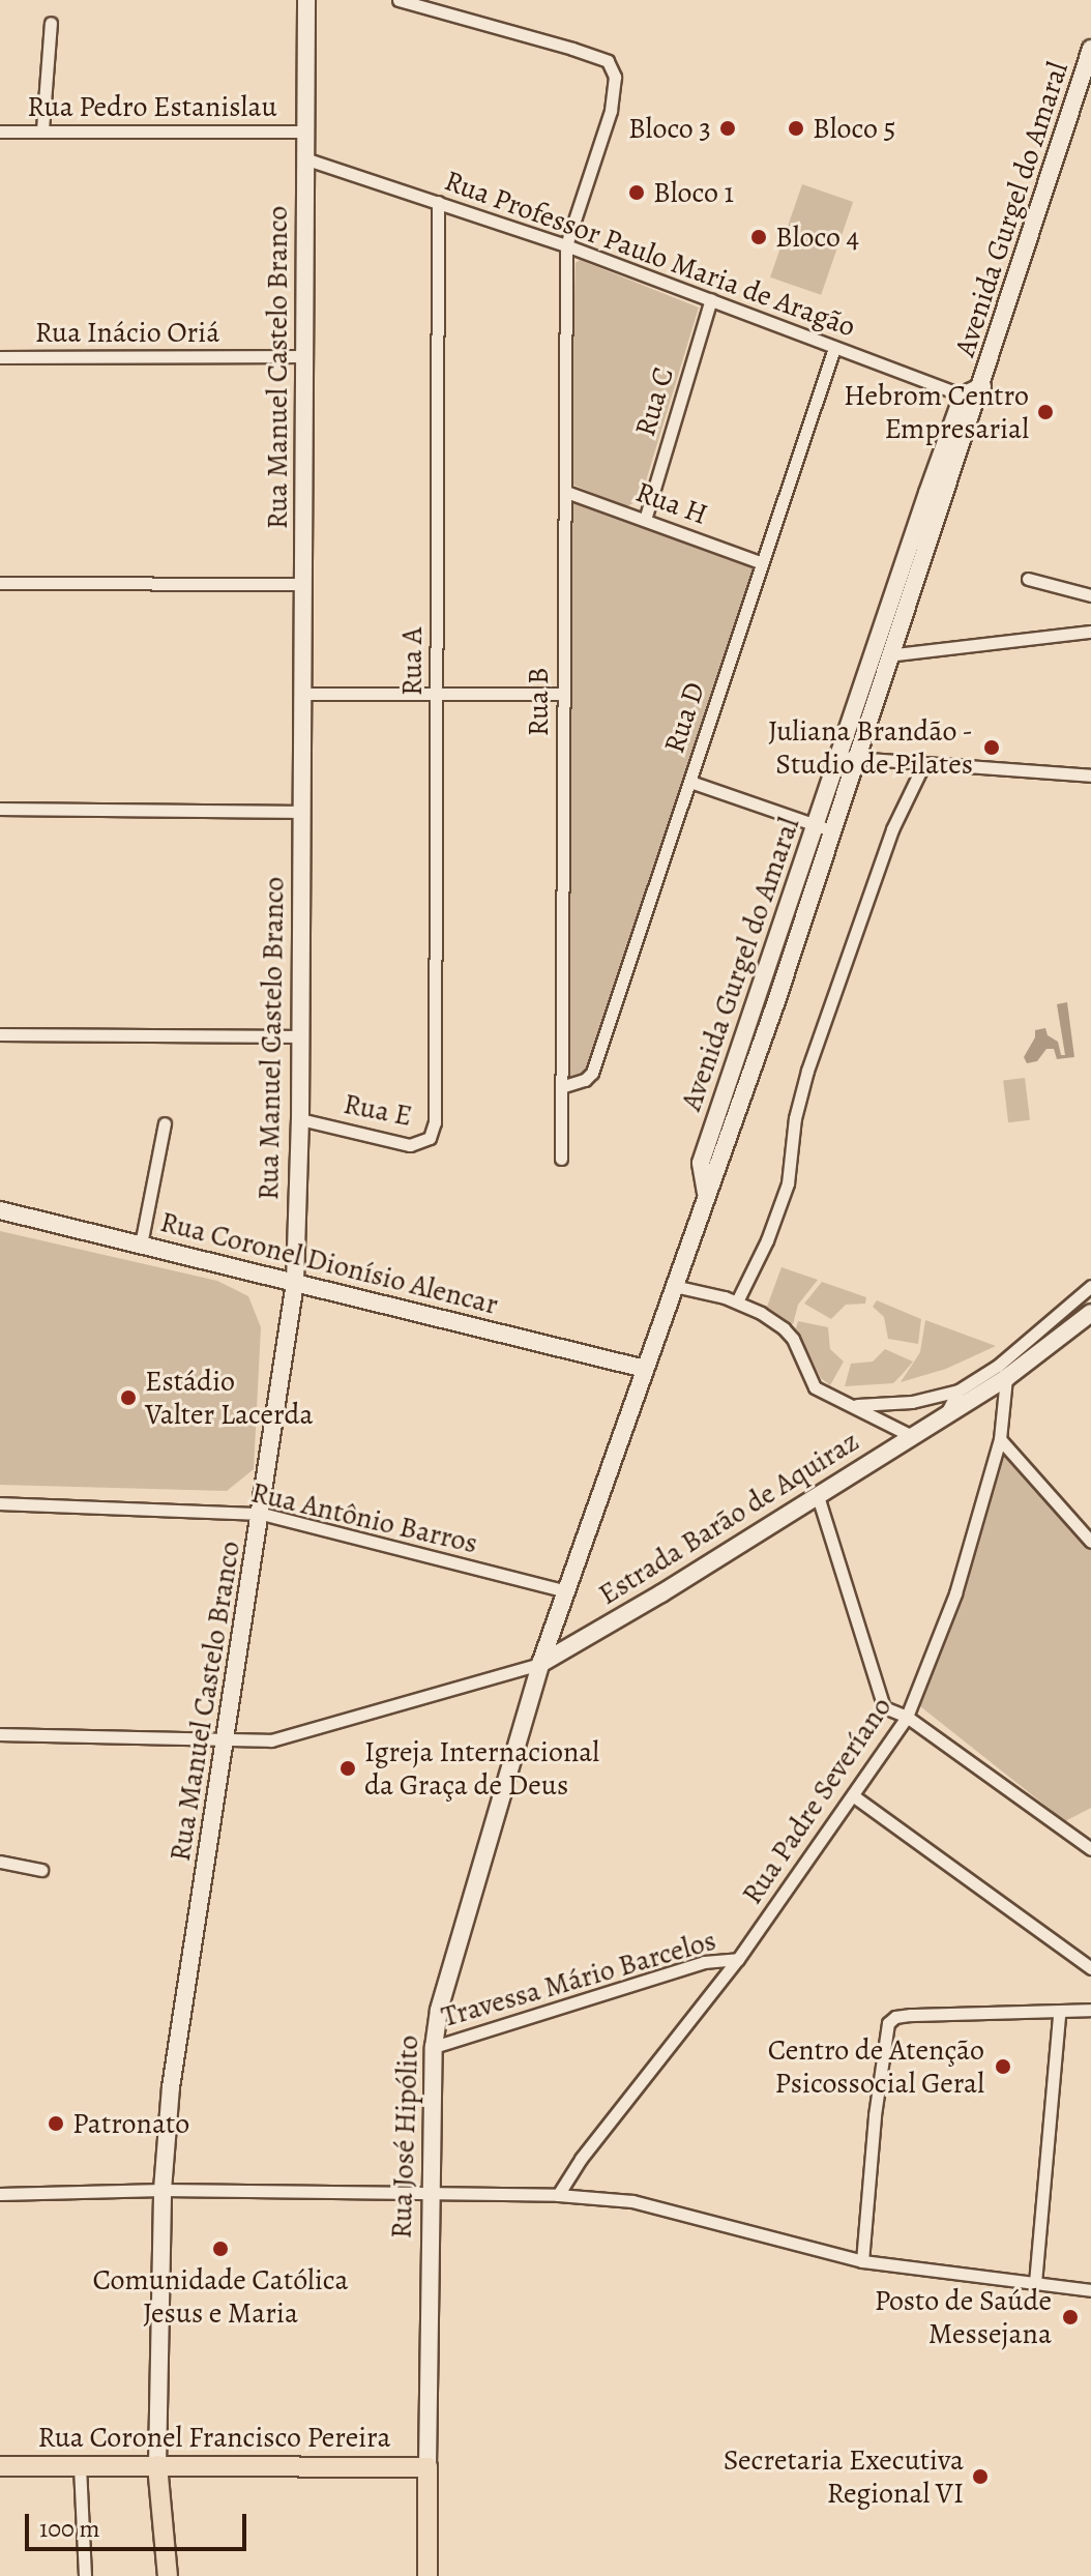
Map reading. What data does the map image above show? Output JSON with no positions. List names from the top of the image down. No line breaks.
{"streets":{"main road":["Rua José Hipólito","Rua Coronel Francisco Pereira"],"street":["Rua Pedro Estanislau","Avenida Gurgel do Amaral","Rua Professor Paulo Maria de Aragão","Rua Inácio Oriá","Rua Manuel Castelo Branco","Rua C","Rua H","Rua A","Rua B","Rua D","Rua E","Rua Coronel Dionísio Alencar","Rua Antônio Barros","Estrada Barão de Aquiraz","Rua Padre Severíano","Travessa Mário Barcelos"]},"crossings":[["Rua Pedro Estanislau","Rua Manuel Castelo Branco"],["Avenida Gurgel do Amaral","Rua Professor Paulo Maria de Aragão"],["Avenida Gurgel do Amaral","Rua Coronel Dionísio Alencar"],["Avenida Gurgel do Amaral","Rua Antônio Barros"],["Avenida Gurgel do Amaral","Estrada Barão de Aquiraz"],["Avenida Gurgel do Amaral","Rua José Hipólito"],["Rua Professor Paulo Maria de Aragão","Rua Manuel Castelo Branco"],["Rua Professor Paulo Maria de Aragão","Rua C"],["Rua Professor Paulo Maria de Aragão","Rua A"],["Rua Professor Paulo Maria de Aragão","Rua B"],["Rua Professor Paulo Maria de Aragão","Rua D"],["Rua Inácio Oriá","Rua Manuel Castelo Branco"],["Rua Manuel Castelo Branco","Rua E"],["Rua Manuel Castelo Branco","Rua Coronel Dionísio Alencar"],["Rua Manuel Castelo Branco","Rua Antônio Barros"],["Rua Manuel Castelo Branco","Rua Coronel Francisco Pereira"],["Rua C","Rua H"],["Rua H","Rua B"],["Rua H","Rua D"],["Rua A","Rua E"],["Rua B","Rua D"],["Estrada Barão de Aquiraz","Rua Padre Severíano"],["Estrada Barão de Aquiraz","Rua José Hipólito"],["Rua Padre Severíano","Travessa Mário Barcelos"],["Travessa Mário Barcelos","Rua José Hipólito"],["Rua José Hipólito","Rua Coronel Francisco Pereira"]],"places":["Bloco 3","Bloco 5","Bloco 1","Bloco 4","Hebrom Centro Empresarial","Juliana Brandão - Studio de Pilates","Estádio Valter Lacerda","Igreja Internacional da Graça de Deus","Centro de Atenção Psicossocial Geral","Patronato","Comunidade Católica Jesus e Maria","Posto de Saúde Messejana","Secretaria Executiva Regional VI"],"scale_bar":"100 m"}
